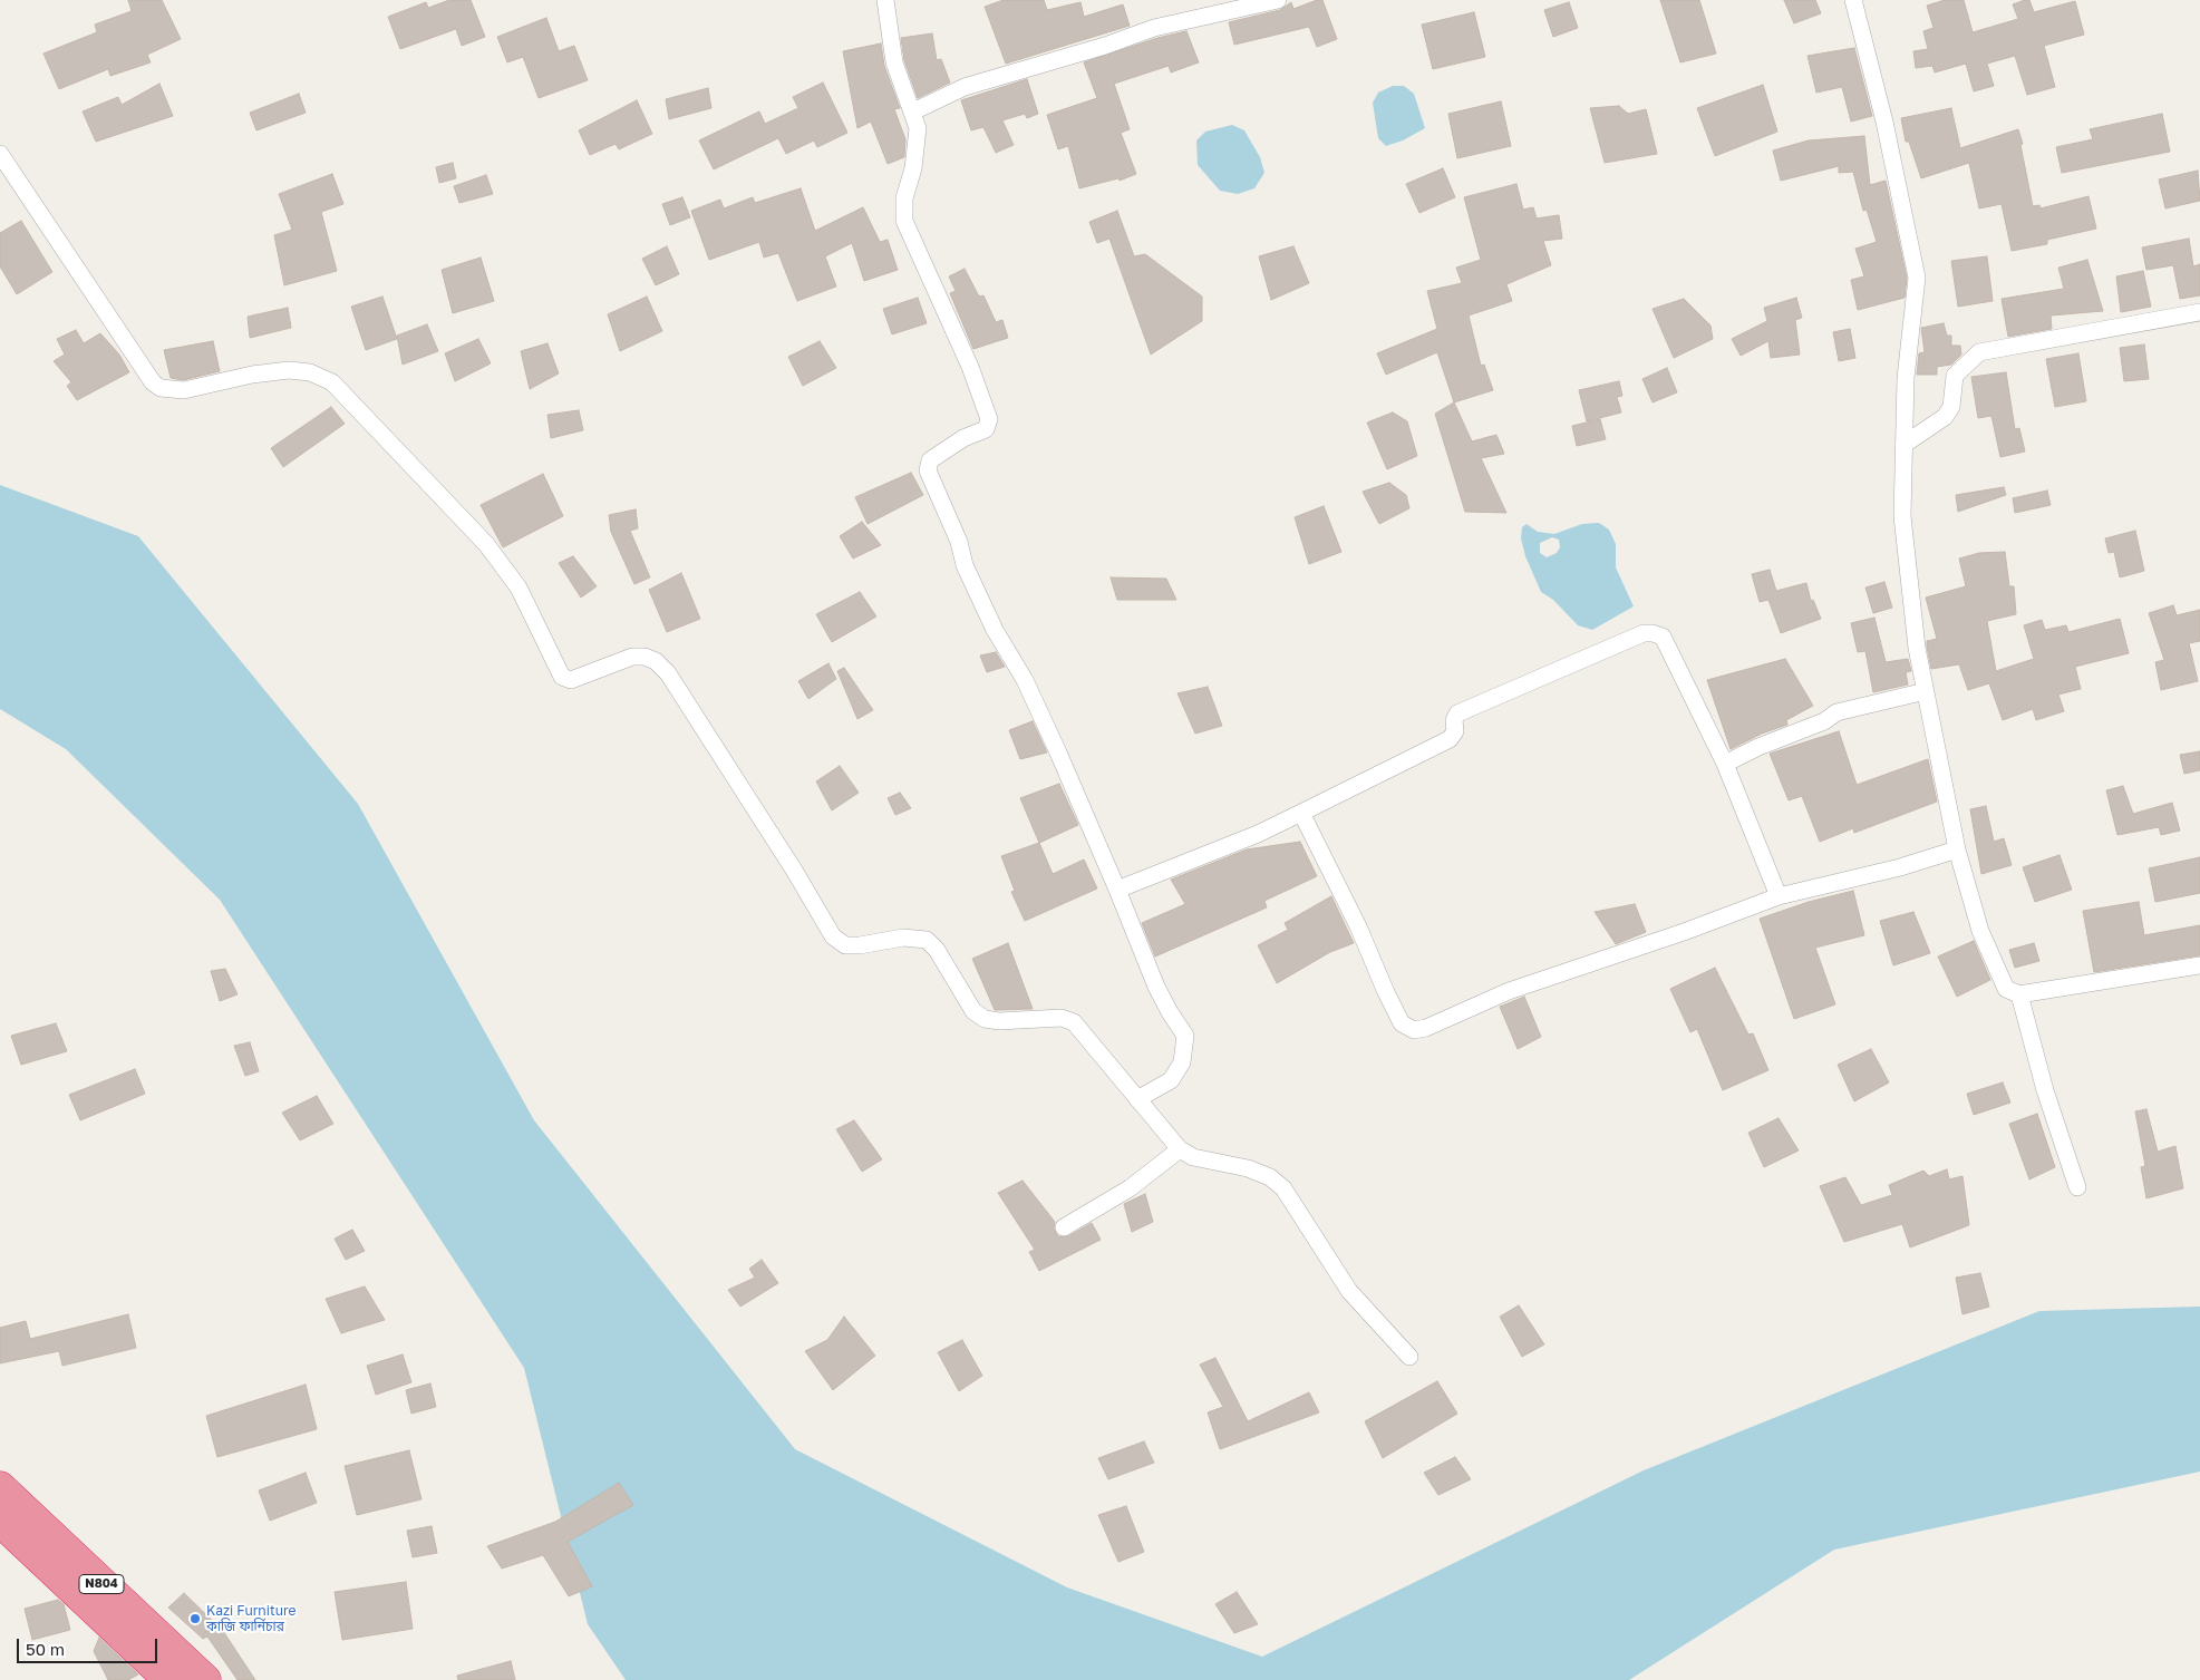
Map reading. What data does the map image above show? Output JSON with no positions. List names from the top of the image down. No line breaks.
{"streets":{"highway":["N804"]},"places":["Kazi Furniture কাজি ফার্নিচার"],"scale_bar":"50 m"}
